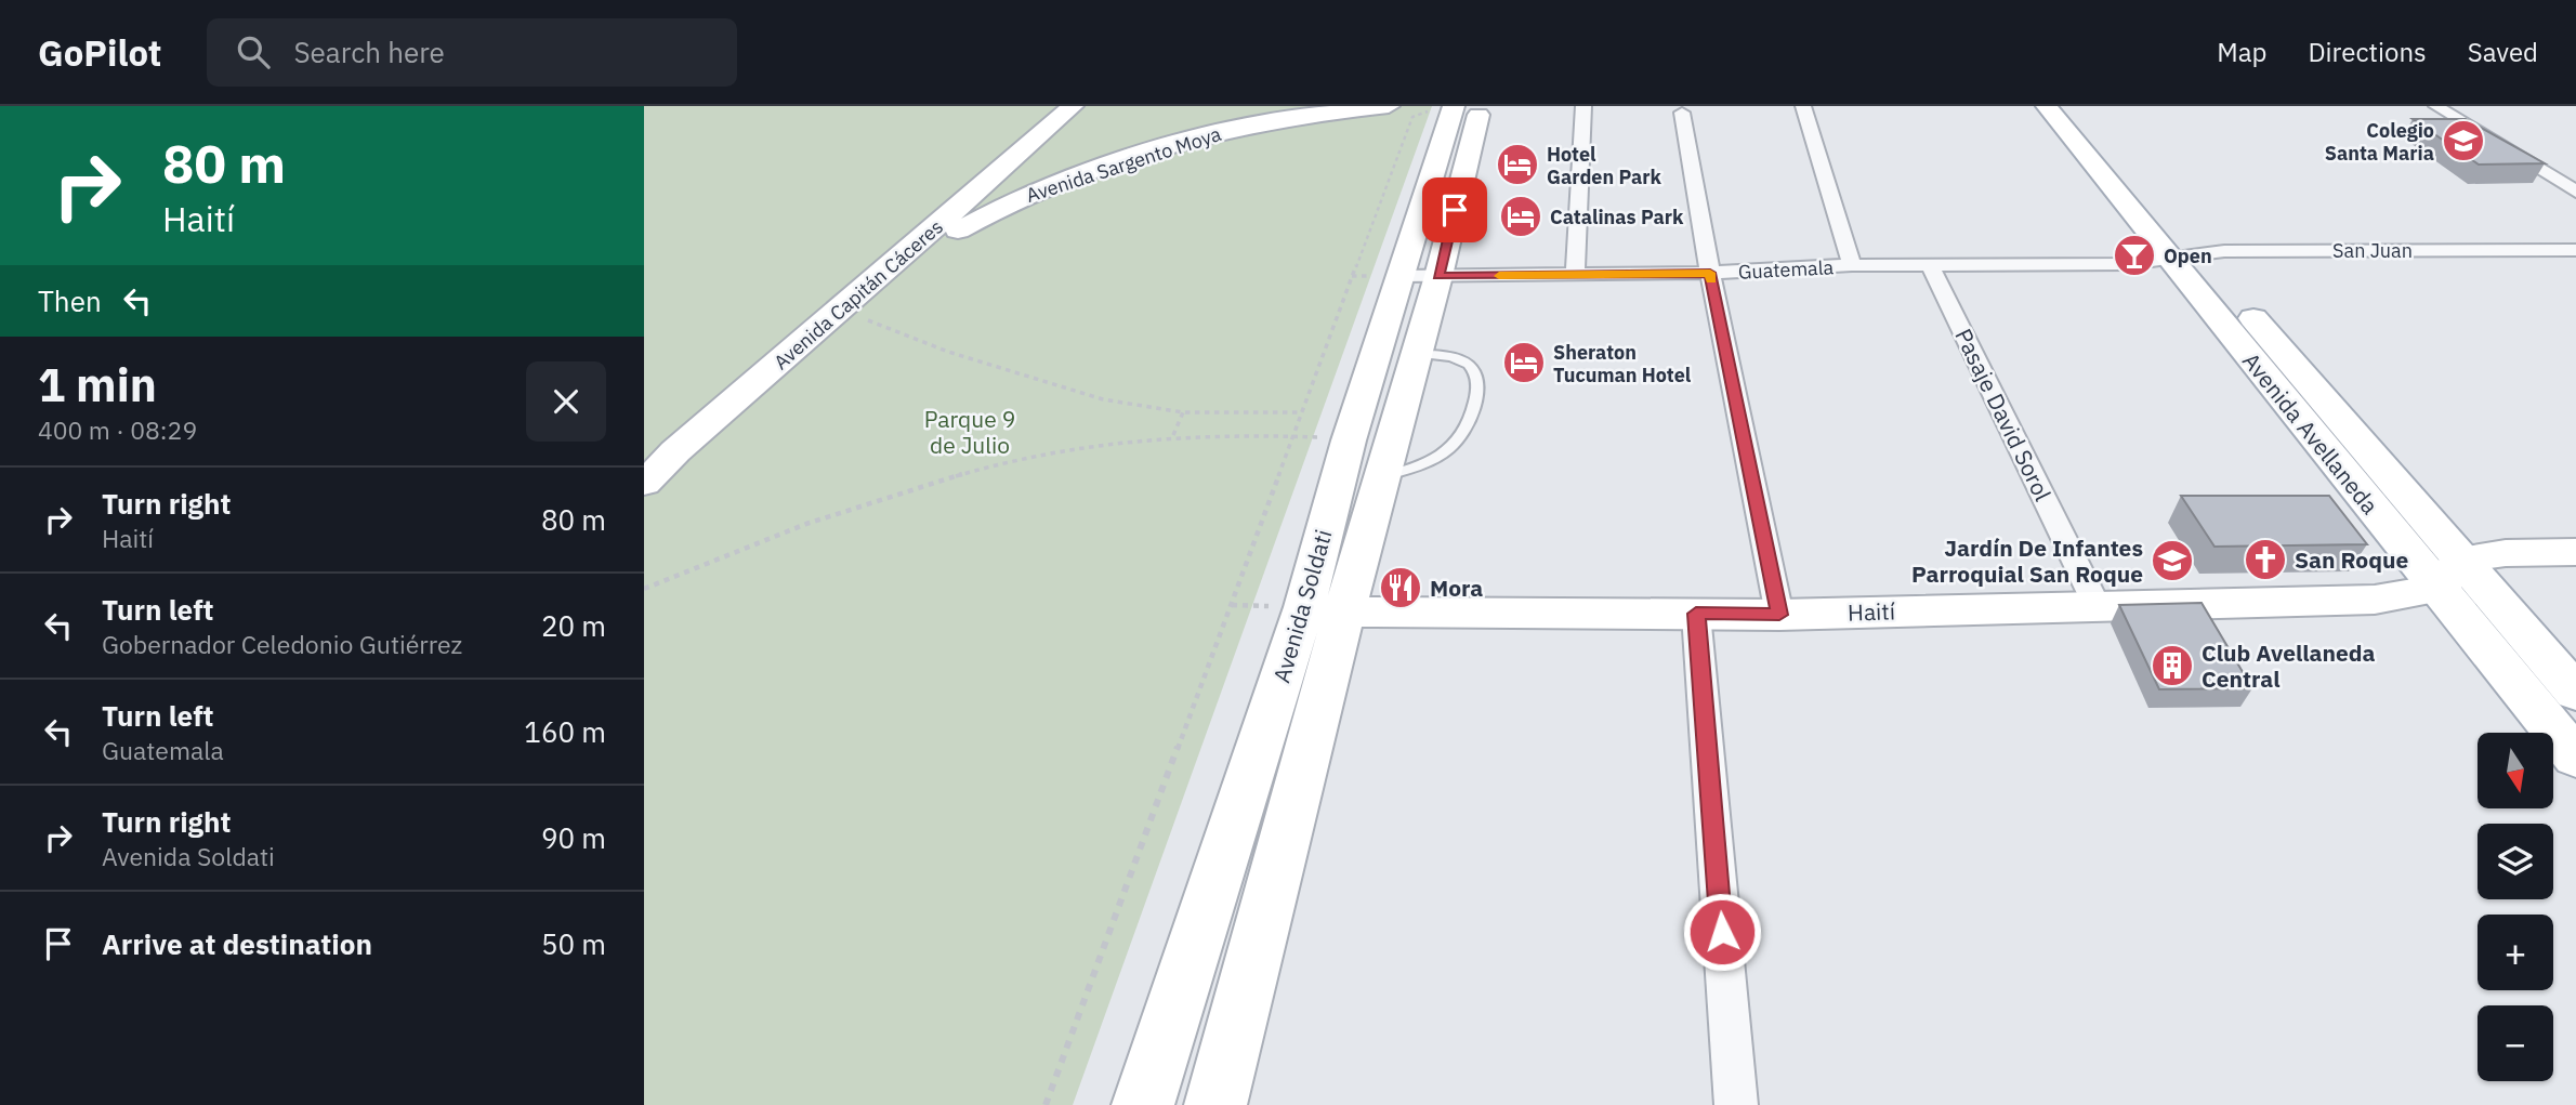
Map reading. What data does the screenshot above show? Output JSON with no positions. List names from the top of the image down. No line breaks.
{"streets":{"main road":["Avenida Sargento Moya","Avenida Capitán Cáceres","Avenida Avellaneda","Avenida Soldati","Haití"],"street":["San Juan","Guatemala","Pasaje David Sorol"]},"crossings":[["Avenida Sargento Moya","Avenida Capitán Cáceres"],["San Juan","Guatemala"],["San Juan","Avenida Avellaneda"],["Guatemala","Pasaje David Sorol"],["Guatemala","Avenida Avellaneda"],["Guatemala","Avenida Soldati"],["Pasaje David Sorol","Haití"],["Avenida Avellaneda","Haití"],["Avenida Soldati","Haití"]],"parks":["Parque 9 de Julio"],"places":{"school or university":["Colegio Santa Maria","Jardín De Infantes Parroquial San Roque"],"hotel":["Hotel Garden Park","Catalinas Park","Sheraton Tucuman Hotel"],"bar":["Open"],"church":["San Roque"],"restaurant":["Mora"],"building":["Club Avellaneda Central"]},"north":"bottom","page":{"header":"GoPilot","search":"Search here","nav":["Map","Directions","Saved"],"turn":["80 m","Haití"],"then":"Then","heading":["1 min","400 m · 08:29"],"list":[{"name":"Turn right","note":"Haití","value":"80 m"},{"name":"Turn left","note":"Gobernador Celedonio Gutiérrez","value":"20 m"},{"name":"Turn left","note":"Guatemala","value":"160 m"},{"name":"Turn right","note":"Avenida Soldati","value":"90 m"},{"name":"Arrive at destination","value":"50 m"}],"map_buttons":["+","−"]}}
